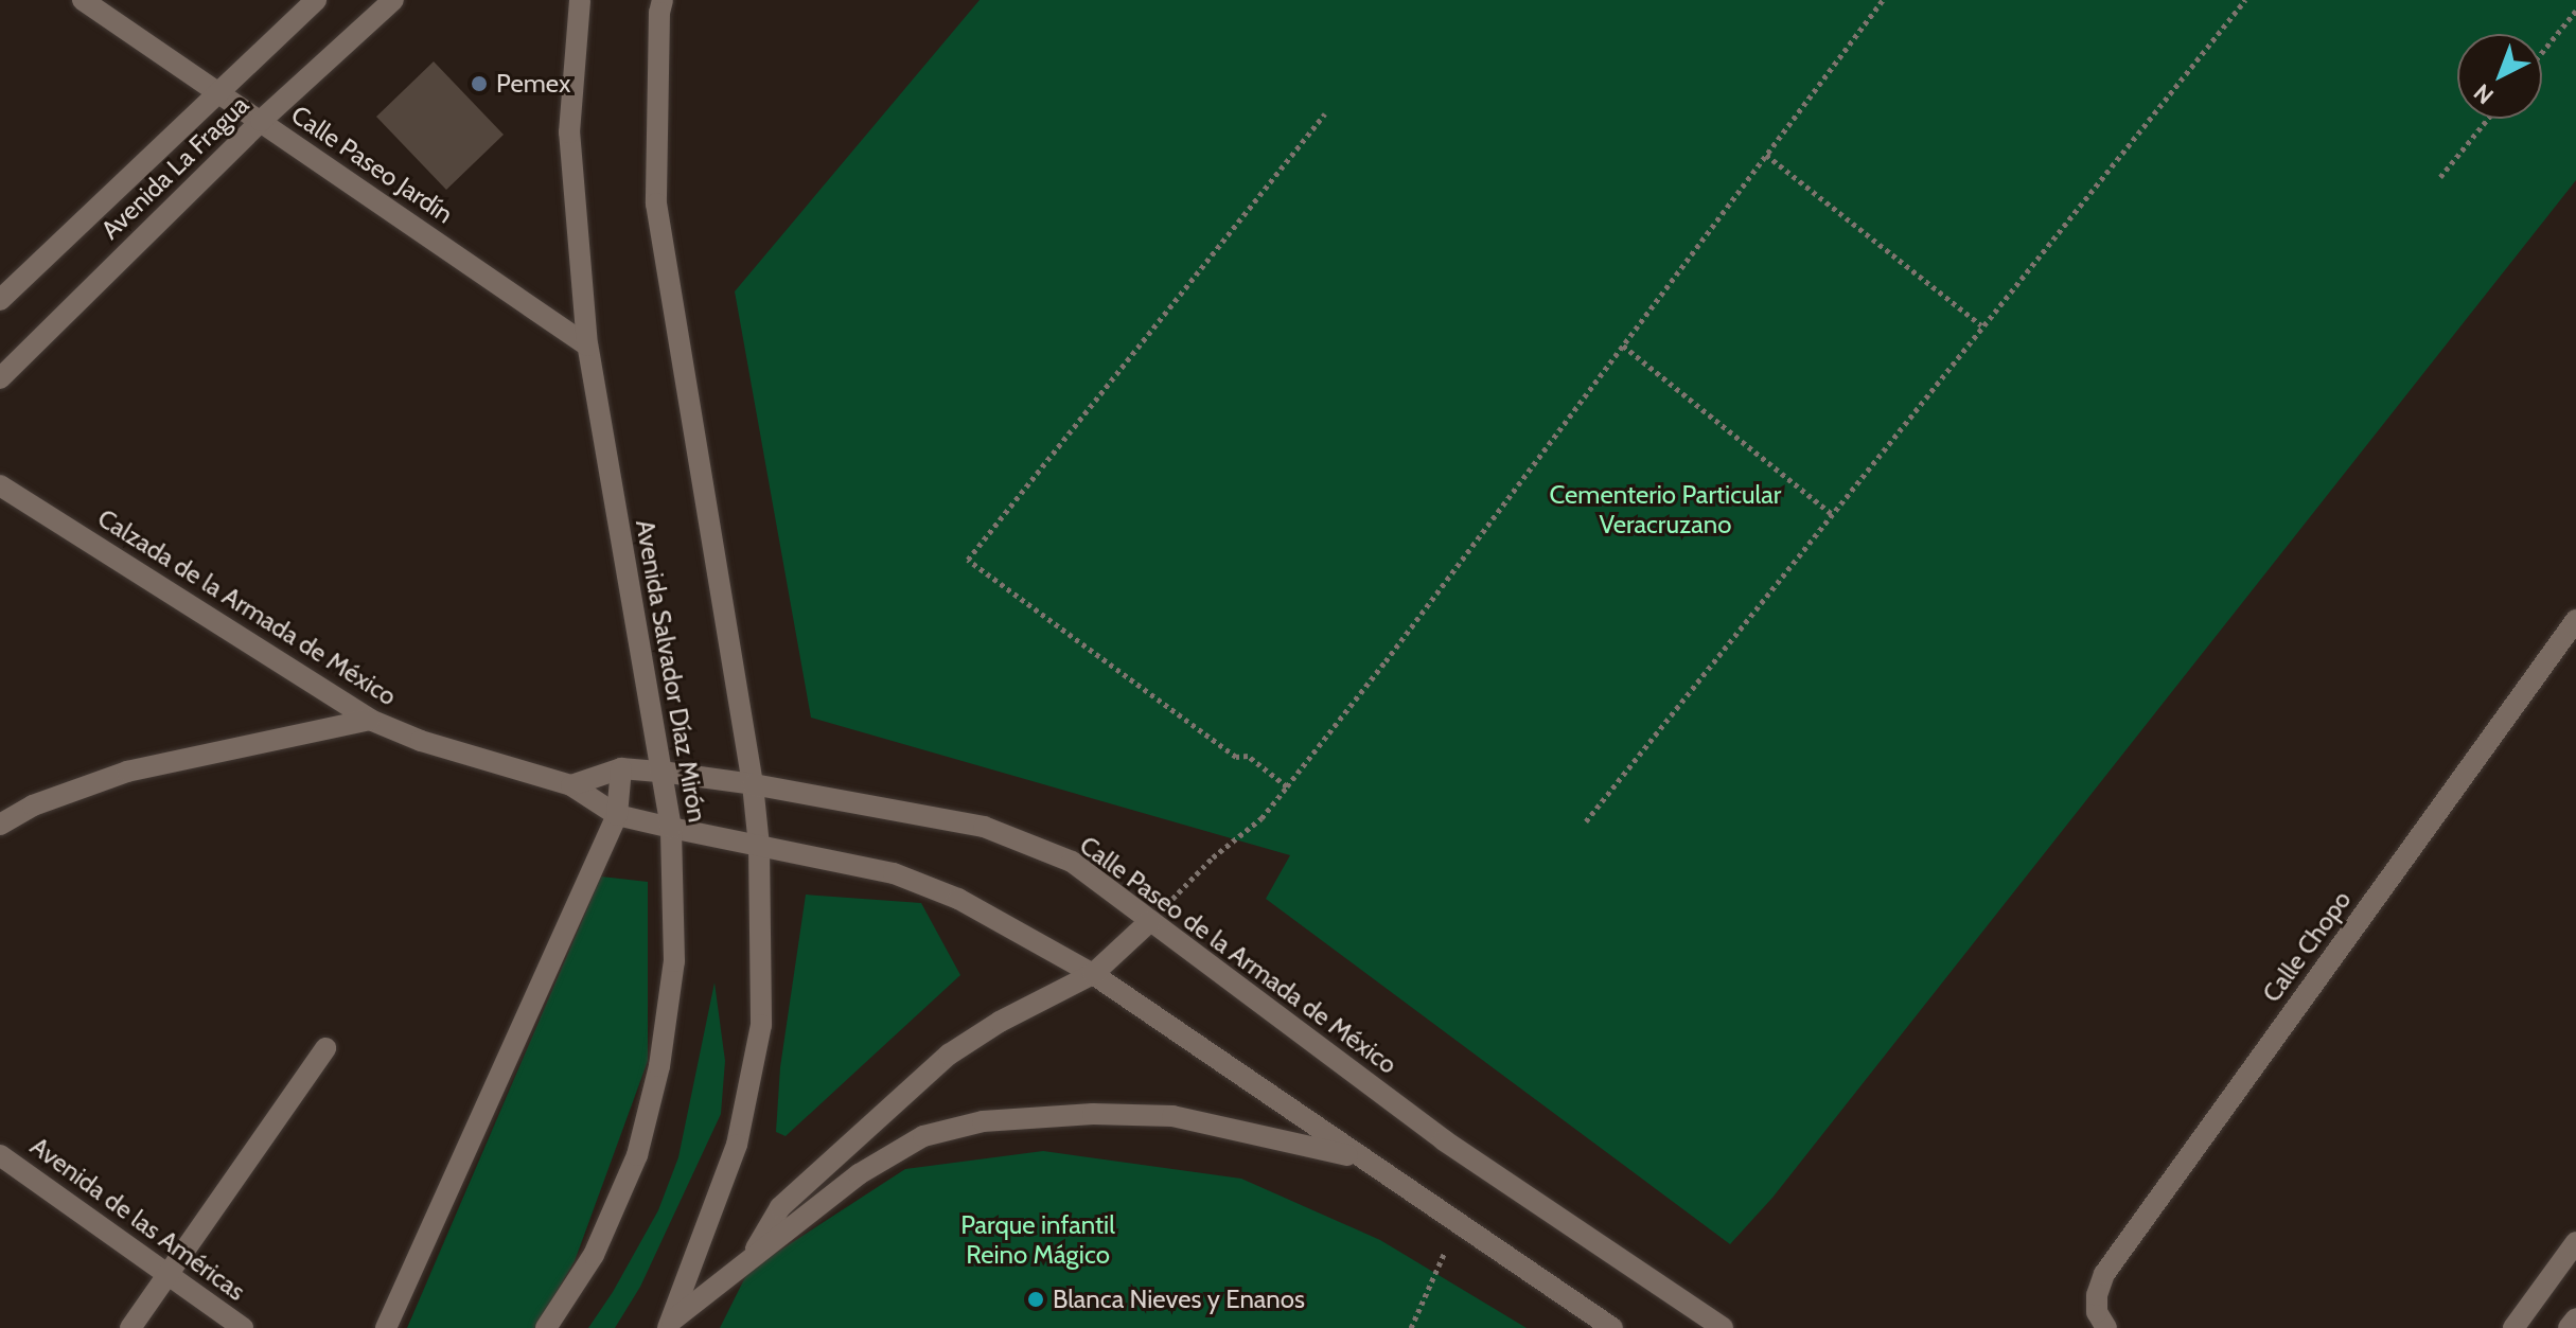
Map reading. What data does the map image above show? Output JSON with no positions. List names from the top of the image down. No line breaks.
{"streets":{"main road":["Calle Paseo Jardín","Avenida La Fragua","Calzada de la Armada de México","Avenida Salvador Díaz Mirón","Calle Chopo","Calle Paseo de la Armada de México","Avenida de las Américas"]},"crossings":[["Calle Paseo Jardín","Avenida La Fragua"],["Calle Paseo Jardín","Avenida Salvador Díaz Mirón"],["Calzada de la Armada de México","Avenida Salvador Díaz Mirón"],["Avenida Salvador Díaz Mirón","Calle Paseo de la Armada de México"]],"parks":["Cementerio Particular Veracruzano","Parque infantil Reino Mágico"],"places":["Pemex","Blanca Nieves y Enanos"],"north":"bottom left"}
